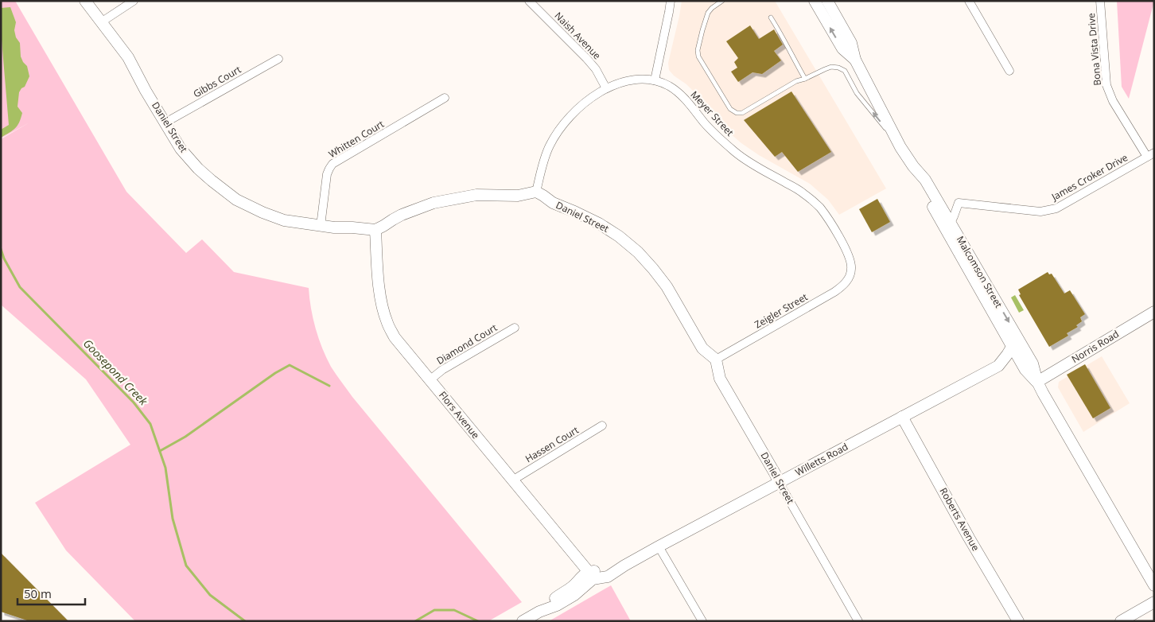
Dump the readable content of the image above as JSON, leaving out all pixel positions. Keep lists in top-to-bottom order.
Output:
{
  "streets": {
    "street": [
      "Naish Avenue",
      "Bona Vista Drive",
      "Gibbs Court",
      "Meyer Street",
      "Daniel Street",
      "Whitten Court",
      "James Croker Drive",
      "Malcomson Street",
      "Zeigler Street",
      "Diamond Court",
      "Norris Road",
      "Flors Avenue",
      "Hassen Court",
      "Willetts Road",
      "Roberts Avenue"
    ]
  },
  "crossings": [
    ["Naish Avenue", "Meyer Street"],
    ["Bona Vista Drive", "James Croker Drive"],
    ["Gibbs Court", "Daniel Street"],
    ["Meyer Street", "Daniel Street"],
    ["Meyer Street", "Zeigler Street"],
    ["Daniel Street", "Whitten Court"],
    ["Daniel Street", "Zeigler Street"],
    ["Daniel Street", "Flors Avenue"],
    ["Daniel Street", "Willetts Road"],
    ["James Croker Drive", "Malcomson Street"],
    ["Malcomson Street", "Norris Road"],
    ["Malcomson Street", "Willetts Road"],
    ["Diamond Court", "Flors Avenue"],
    ["Flors Avenue", "Hassen Court"],
    ["Flors Avenue", "Willetts Road"],
    ["Willetts Road", "Roberts Avenue"]
  ],
  "water": ["Goosepond Creek"],
  "scale_bar": "50 m"
}
